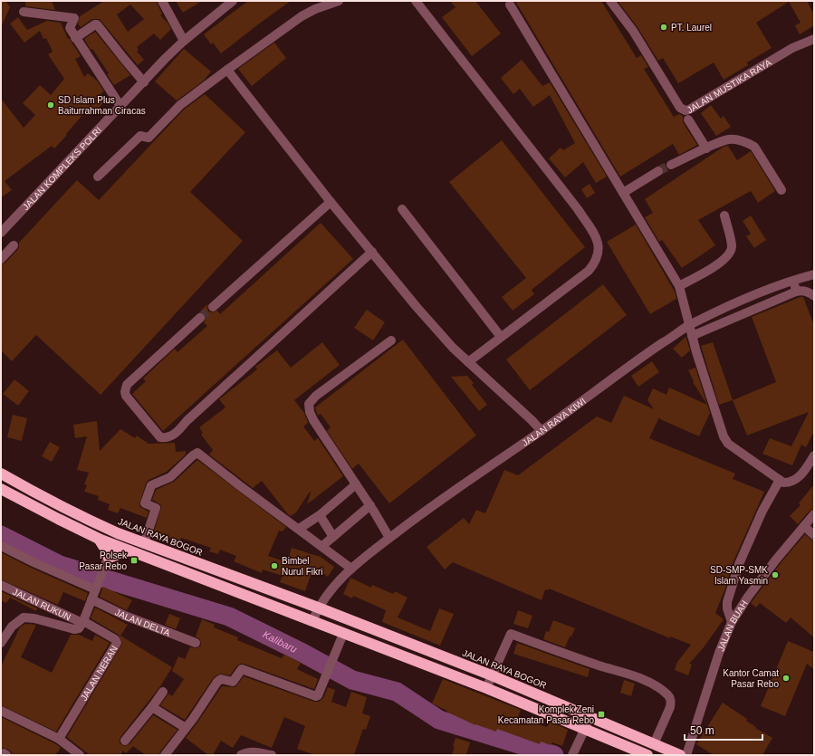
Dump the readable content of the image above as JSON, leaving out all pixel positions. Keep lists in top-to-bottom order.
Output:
{
  "streets": {
    "highway": ["JALAN RAYA BOGOR"],
    "street": [
      "JALAN MUSTIKA RAYA",
      "JALAN KOMPLEKS POLRI",
      "JALAN RAYA KIWI",
      "JALAN RUKUN",
      "JALAN DELTA",
      "JALAN BUAH",
      "JALAN NERAN"
    ]
  },
  "crossings": [
    ["JALAN RAYA KIWI", "JALAN RAYA BOGOR"],
    ["JALAN RUKUN", "JALAN NERAN"]
  ],
  "water": ["Kalibaru"],
  "places": {
    "other": [
      "PT. Laurel",
      "SD Islam Plus Baiturrahman Ciracas",
      "Bimbel Nurul Fikri",
      "SD-SMP-SMK Islam Yasmin",
      "Kantor Camat Pasar Rebo"
    ],
    "transit": ["Polsek Pasar Rebo", "Komplek Zeni Kecamatan Pasar Rebo"]
  },
  "scale_bar": "50 m"
}
